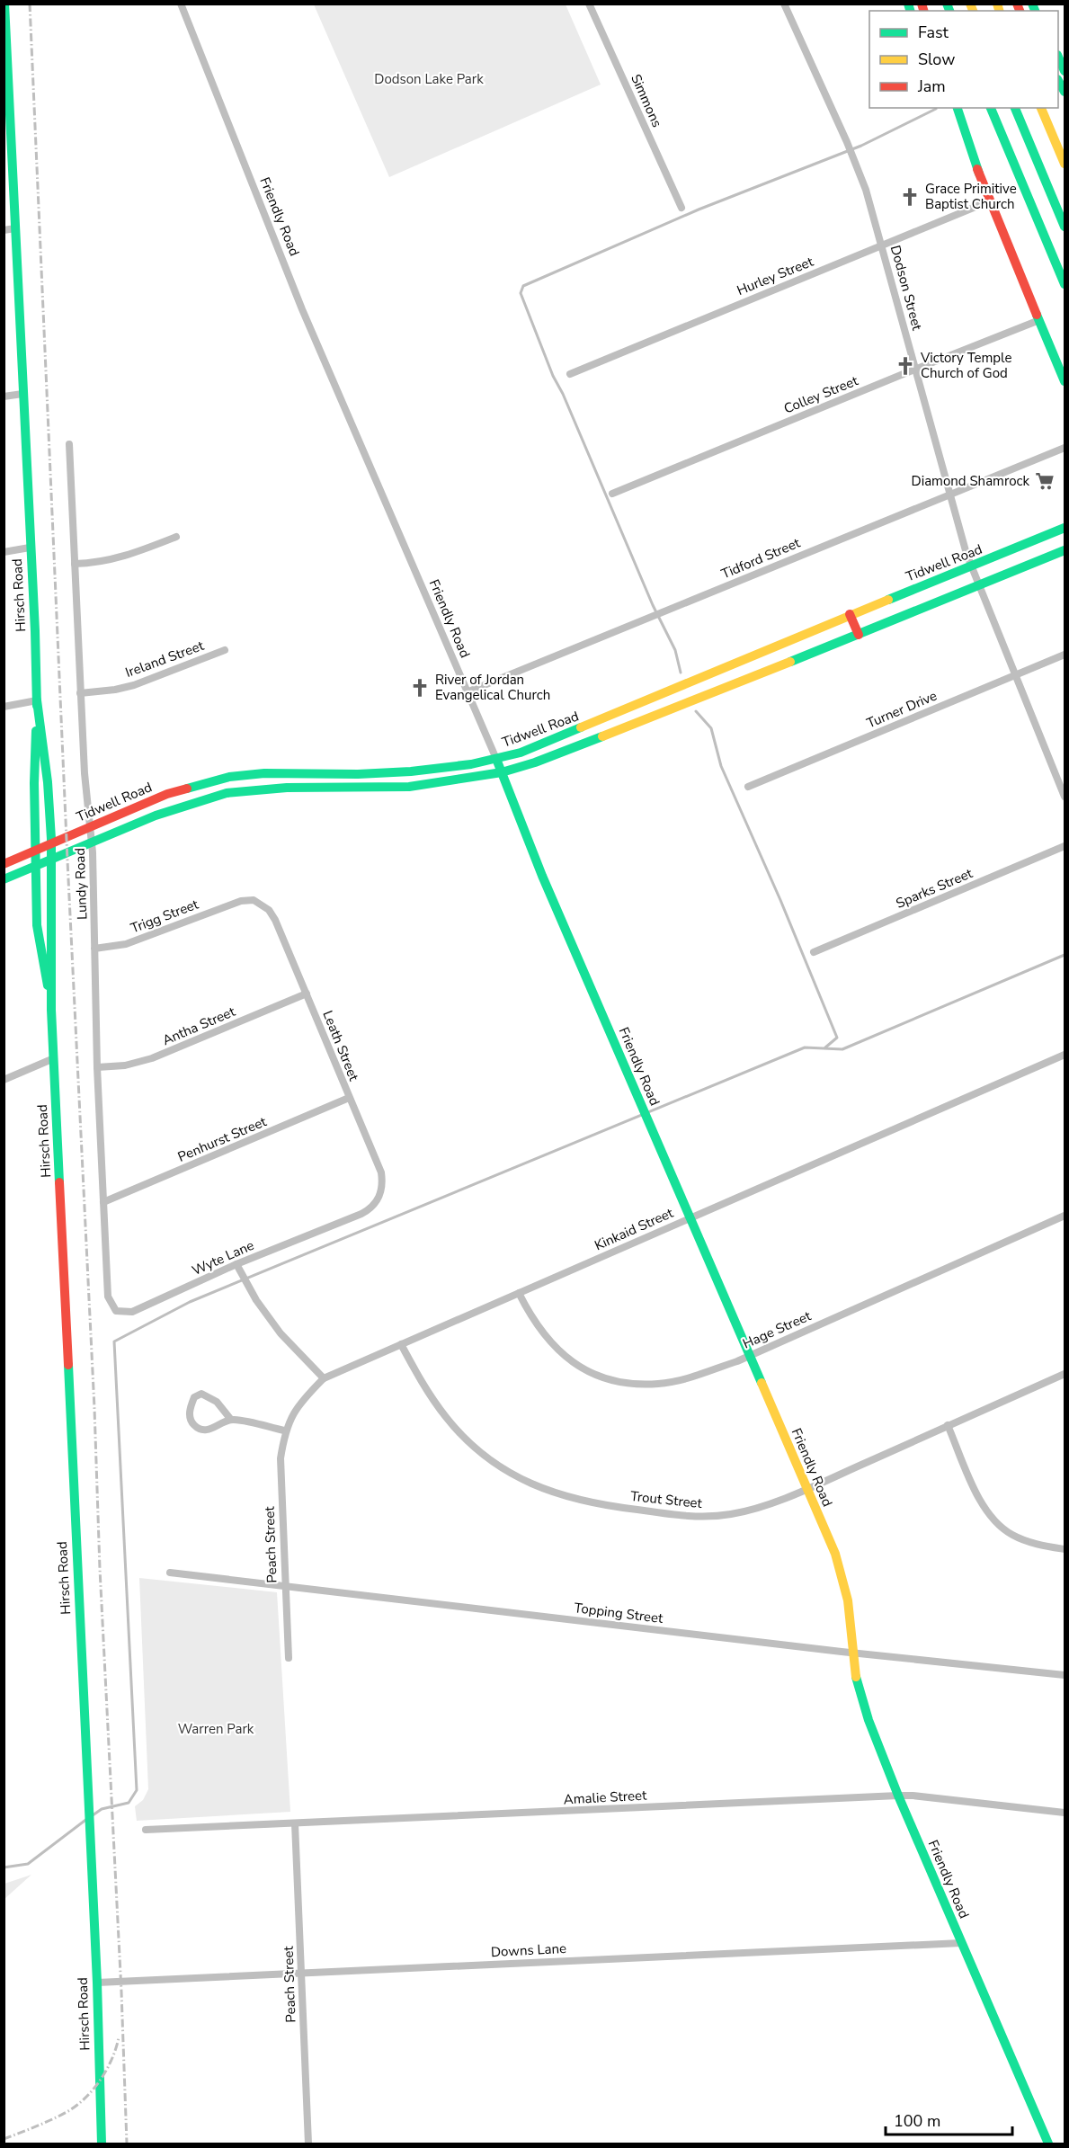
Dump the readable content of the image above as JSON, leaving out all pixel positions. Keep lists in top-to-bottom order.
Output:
{
  "streets": {
    "main road": ["Friendly Road", "Tidwell Road", "Hirsch Road"],
    "street": [
      "Simmons",
      "Hurley Street",
      "Dodson Street",
      "Colley Street",
      "Tidford Street",
      "Ireland Street",
      "Turner Drive",
      "Lundy Road",
      "Sparks Street",
      "Trigg Street",
      "Antha Street",
      "Leath Street",
      "Penhurst Street",
      "Kinkaid Street",
      "Wyte Lane",
      "Hage Street",
      "Trout Street",
      "Peach Street",
      "Topping Street",
      "Amalie Street",
      "Downs Lane"
    ]
  },
  "crossings": [
    ["Friendly Road", "Tidford Street"],
    ["Friendly Road", "Tidwell Road"],
    ["Friendly Road", "Kinkaid Street"],
    ["Friendly Road", "Hage Street"],
    ["Friendly Road", "Trout Street"],
    ["Friendly Road", "Topping Street"],
    ["Friendly Road", "Amalie Street"],
    ["Friendly Road", "Downs Lane"],
    ["Hurley Street", "Dodson Street"],
    ["Dodson Street", "Colley Street"],
    ["Dodson Street", "Tidford Street"],
    ["Dodson Street", "Tidwell Road"],
    ["Dodson Street", "Turner Drive"],
    ["Tidwell Road", "Hirsch Road"],
    ["Tidwell Road", "Lundy Road"],
    ["Hirsch Road", "Downs Lane"],
    ["Ireland Street", "Lundy Road"],
    ["Lundy Road", "Trigg Street"],
    ["Lundy Road", "Antha Street"],
    ["Lundy Road", "Penhurst Street"],
    ["Lundy Road", "Wyte Lane"],
    ["Trigg Street", "Leath Street"],
    ["Antha Street", "Leath Street"],
    ["Leath Street", "Penhurst Street"],
    ["Leath Street", "Wyte Lane"],
    ["Kinkaid Street", "Hage Street"],
    ["Kinkaid Street", "Trout Street"],
    ["Kinkaid Street", "Peach Street"],
    ["Peach Street", "Topping Street"],
    ["Peach Street", "Amalie Street"],
    ["Peach Street", "Downs Lane"]
  ],
  "parks": ["Dodson Lake Park", "Warren Park"],
  "places": {
    "church": ["Grace Primitive Baptist Church", "Victory Temple Church of God", "River of Jordan Evangelical Church"],
    "supermarket": ["Diamond Shamrock"]
  },
  "legend": ["Fast", "Slow", "Jam"],
  "scale_bar": "100 m"
}
